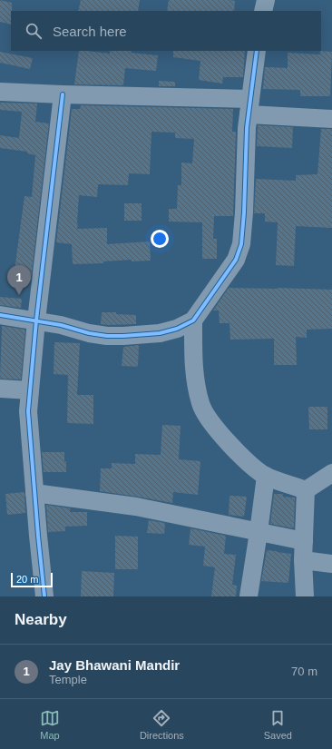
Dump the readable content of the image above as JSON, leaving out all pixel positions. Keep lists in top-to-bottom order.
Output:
{
  "scale_bar": "20 m",
  "page": {
    "search": "Search here",
    "pins": "1",
    "scale": "20 m",
    "heading": "Nearby",
    "list": [
      {
        "mark": "1",
        "name": "Jay Bhawani Mandir",
        "note": "Temple",
        "value": "70 m"
      }
    ],
    "nav": ["Map", "Directions", "Saved"]
  }
}
